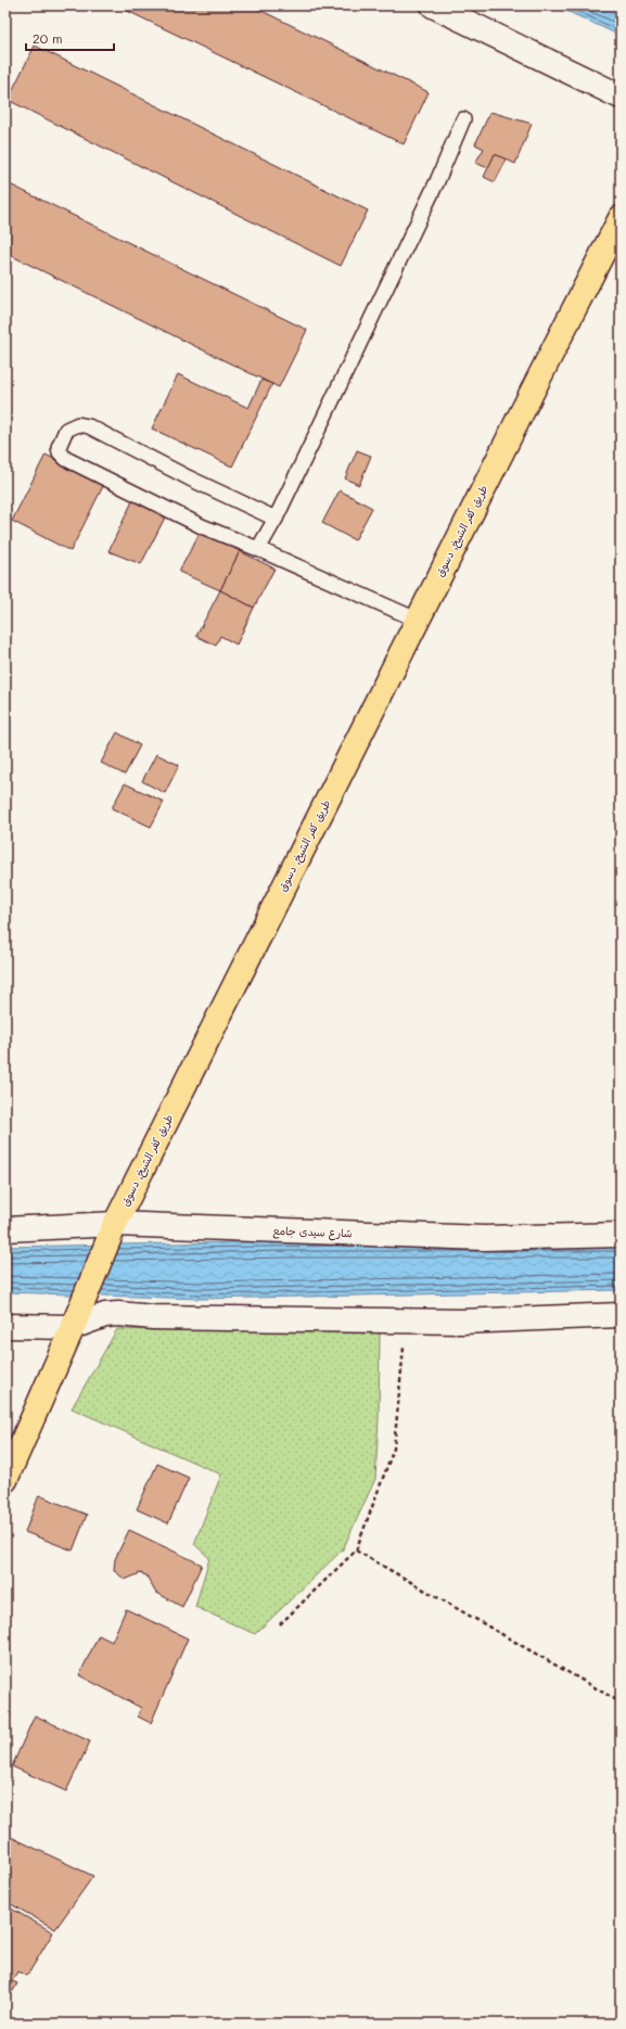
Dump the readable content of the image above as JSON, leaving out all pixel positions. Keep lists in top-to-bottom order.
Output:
{
  "streets": {
    "main road": ["طريق كفر الشيخ, دسوق"],
    "street": ["شارع سيدى جامع"]
  },
  "crossings": [
    ["طريق كفر الشيخ, دسوق", "شارع سيدى جامع"]
  ],
  "scale_bar": "20 m"
}
